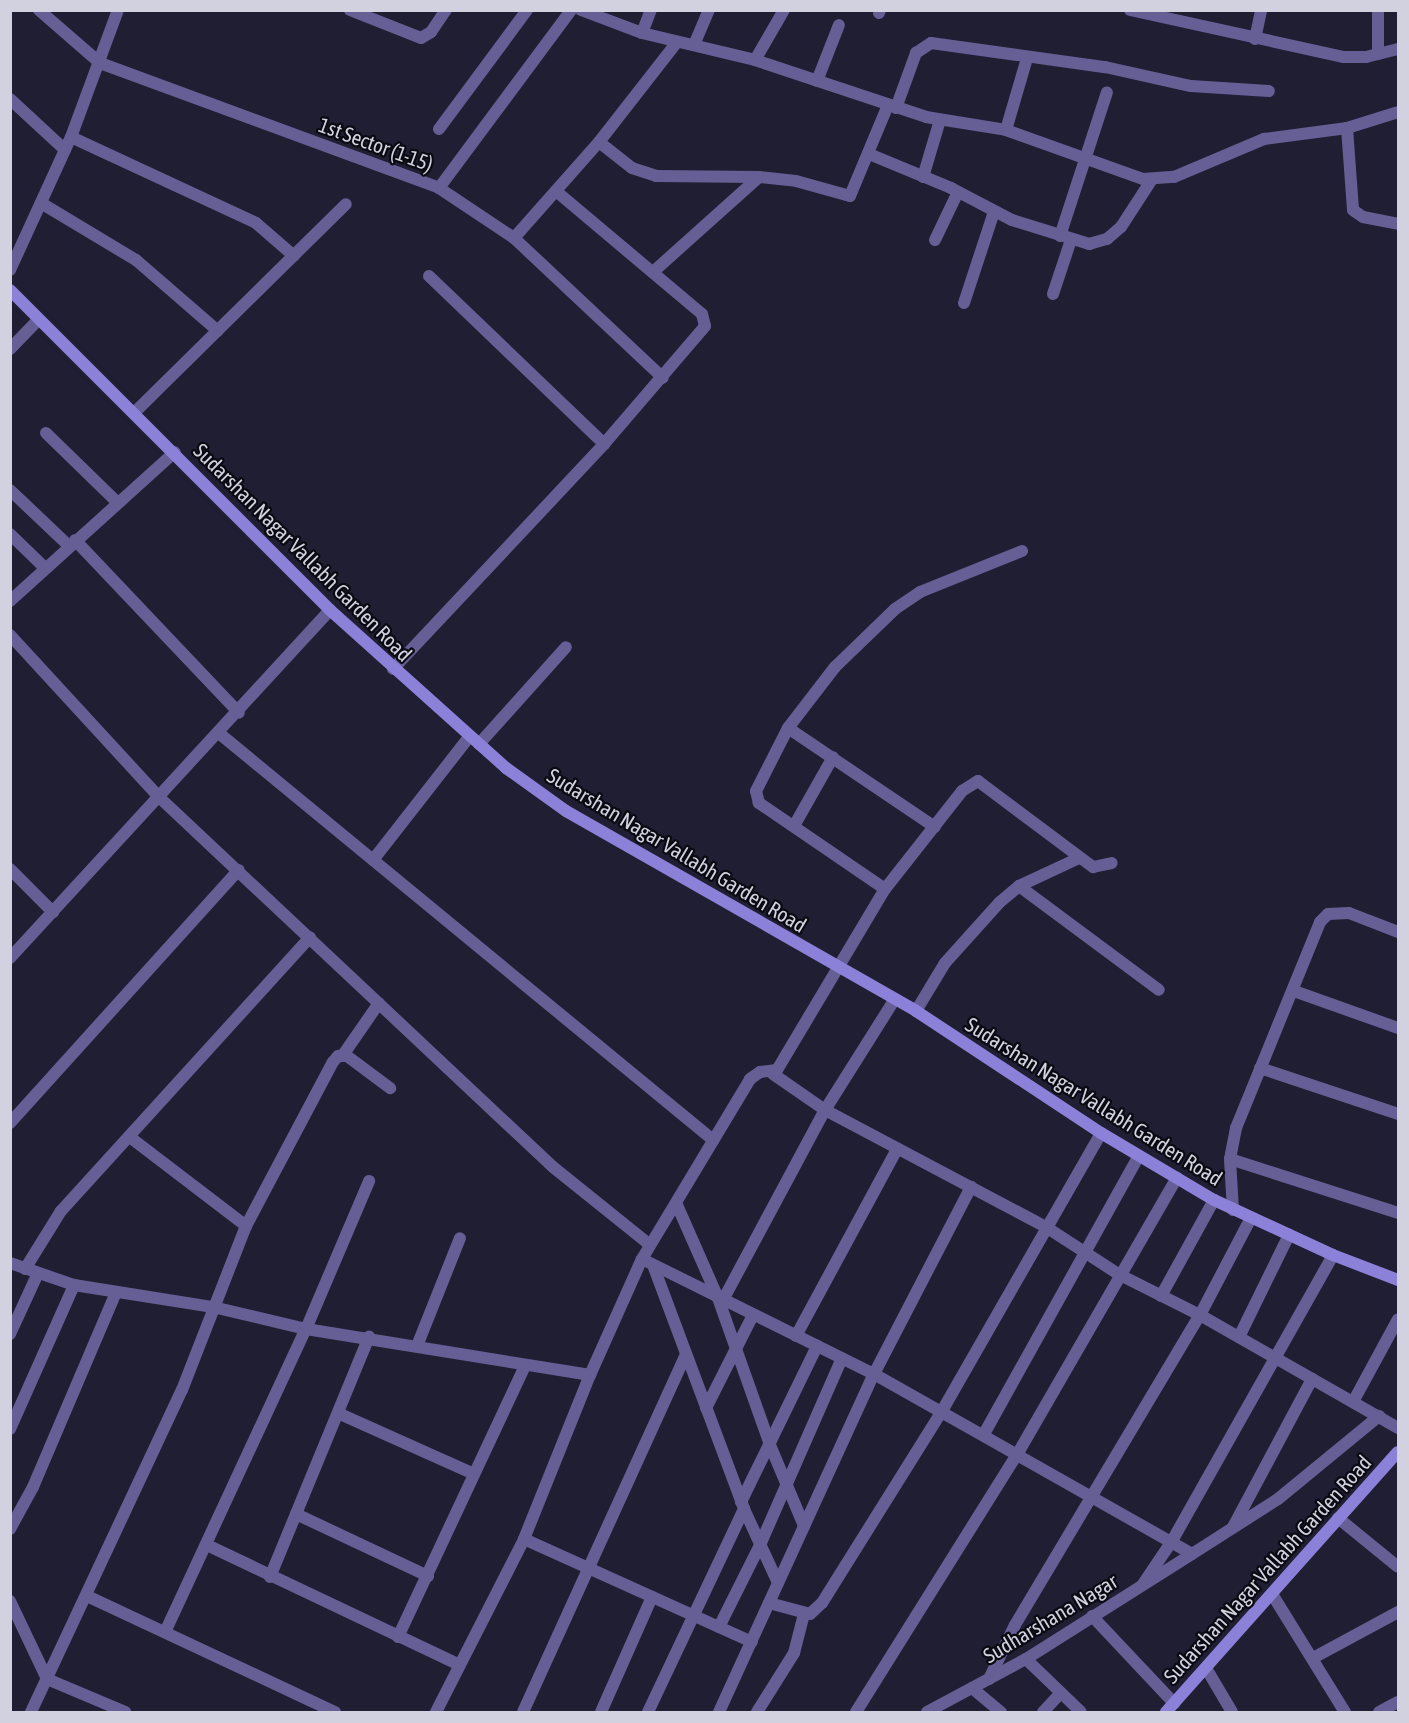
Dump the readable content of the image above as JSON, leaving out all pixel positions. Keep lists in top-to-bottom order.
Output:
{
  "streets": {
    "street": ["1st Sector (1-15)", "Sudarshan Nagar Vallabh Garden Road", "Sudharshana Nagar"]
  }
}
